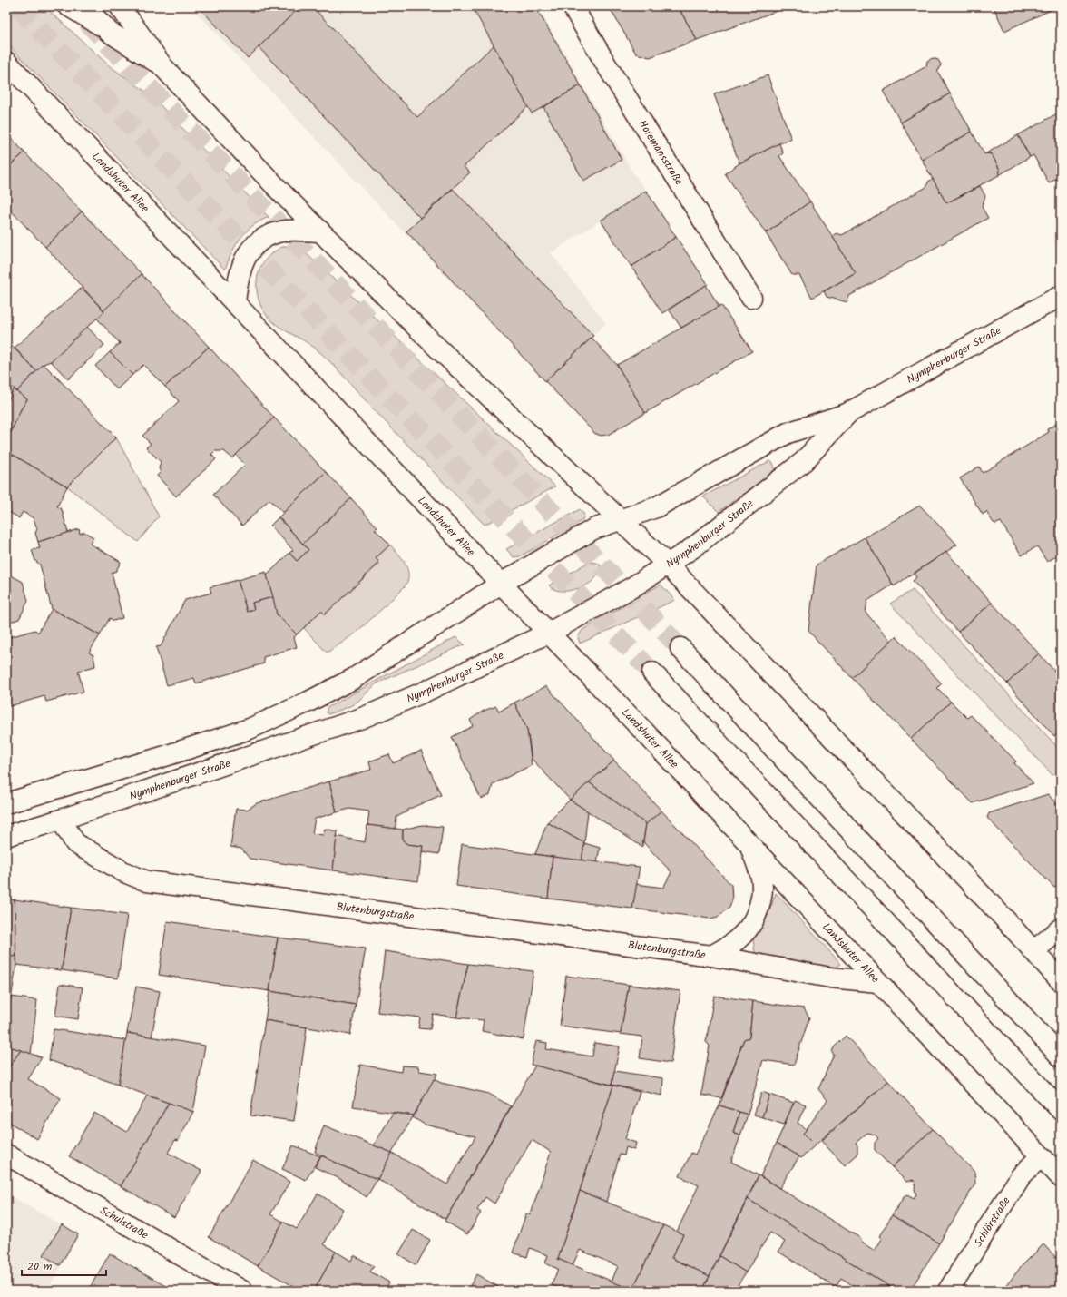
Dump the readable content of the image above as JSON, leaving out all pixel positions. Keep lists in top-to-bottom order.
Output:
{
  "streets": {
    "main road": [
      "Horemansstraße",
      "Landshuter Allee",
      "Nymphenburger Straße",
      "Blutenburgstraße",
      "Schlörstraße",
      "Schulstraße"
    ]
  },
  "crossings": [
    ["Landshuter Allee", "Nymphenburger Straße"],
    ["Landshuter Allee", "Blutenburgstraße"],
    ["Landshuter Allee", "Schlörstraße"],
    ["Nymphenburger Straße", "Blutenburgstraße"]
  ],
  "scale_bar": "20 m"
}
